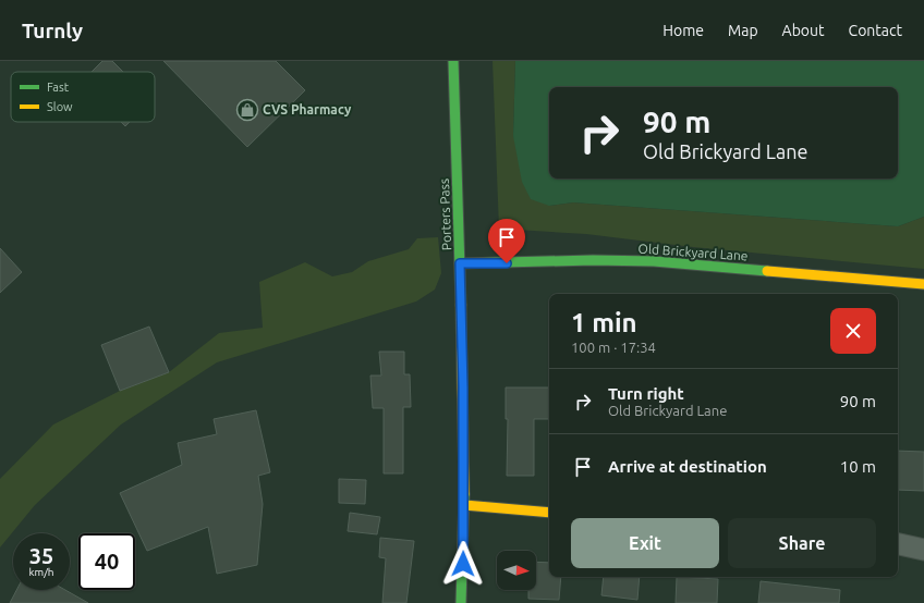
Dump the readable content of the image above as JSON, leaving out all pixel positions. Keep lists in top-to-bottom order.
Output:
{
  "streets": {
    "street": ["Porters Pass", "Old Brickyard Lane"]
  },
  "crossings": [
    ["Porters Pass", "Old Brickyard Lane"]
  ],
  "places": {
    "shop": ["CVS Pharmacy"]
  },
  "legend": ["Fast", "Slow"],
  "north": "right",
  "page": {
    "header": "Turnly",
    "nav": [
      "Home",
      "Map",
      "About",
      "Contact"
    ],
    "turn": ["90 m", "Old Brickyard Lane"],
    "heading": ["1 min", "100 m · 17:34"],
    "list": [
      {
        "name": "Turn right",
        "note": "Old Brickyard Lane",
        "value": "90 m"
      },
      {
        "name": "Arrive at destination",
        "value": "10 m"
      }
    ],
    "buttons": ["Exit", "Share"],
    "speed": "35 km/h",
    "limit": "40"
  }
}
